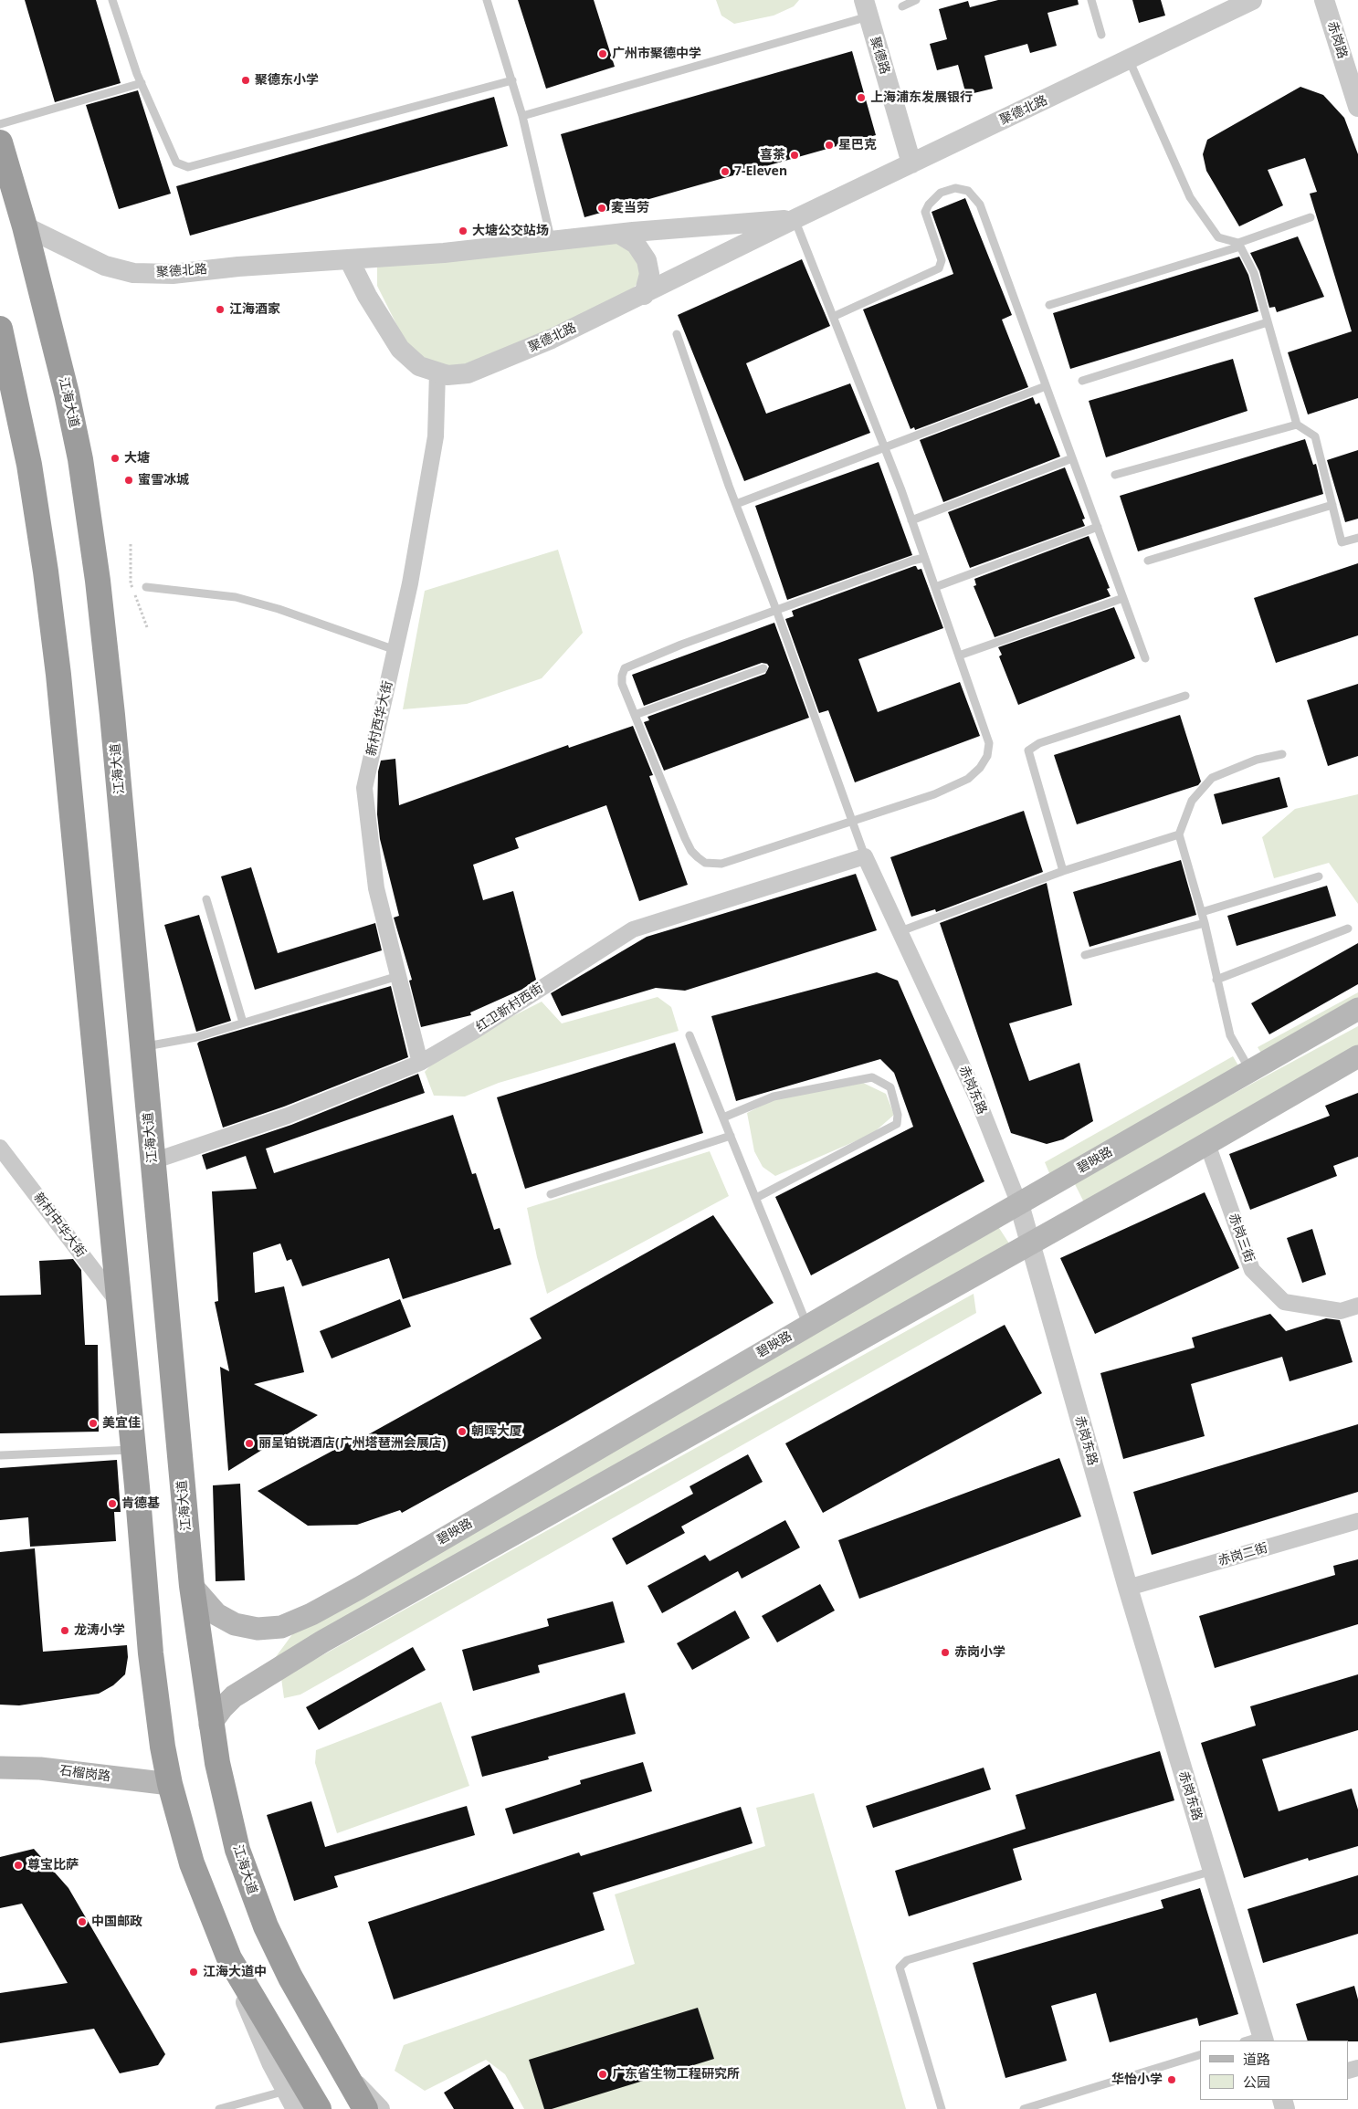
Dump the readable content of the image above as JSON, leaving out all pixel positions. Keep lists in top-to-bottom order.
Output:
{
  "streets": {
    "highway": ["江海大道"],
    "main road": ["碧映路", "石榴岗路"],
    "street": [
      "赤岗路",
      "聚德路",
      "聚德北路",
      "新村西华大街",
      "红卫新村西街",
      "赤岗东路",
      "新村中华大街",
      "赤岗三街",
      "赤岗二街"
    ]
  },
  "crossings": [
    ["聚德路", "聚德北路"],
    ["聚德北路", "江海大道"],
    ["聚德北路", "新村西华大街"],
    ["江海大道", "红卫新村西街"],
    ["江海大道", "碧映路"],
    ["新村西华大街", "红卫新村西街"],
    ["红卫新村西街", "赤岗东路"],
    ["赤岗东路", "碧映路"],
    ["赤岗东路", "赤岗二街"]
  ],
  "places": [
    "广州市聚德中学",
    "聚德东小学",
    "上海浦东发展银行",
    "星巴克",
    "喜茶",
    "7-Eleven",
    "麦当劳",
    "大塘公交站场",
    "江海酒家",
    "大塘",
    "蜜雪冰城",
    "美宜佳",
    "朝晖大厦",
    "丽呈铂锐酒店(广州塔琶洲会展店)",
    "肯德基",
    "龙涛小学",
    "赤岗小学",
    "尊宝比萨",
    "中国邮政",
    "江海大道中",
    "广东省生物工程研究所",
    "华怡小学"
  ],
  "legend": ["道路", "公园"]
}
